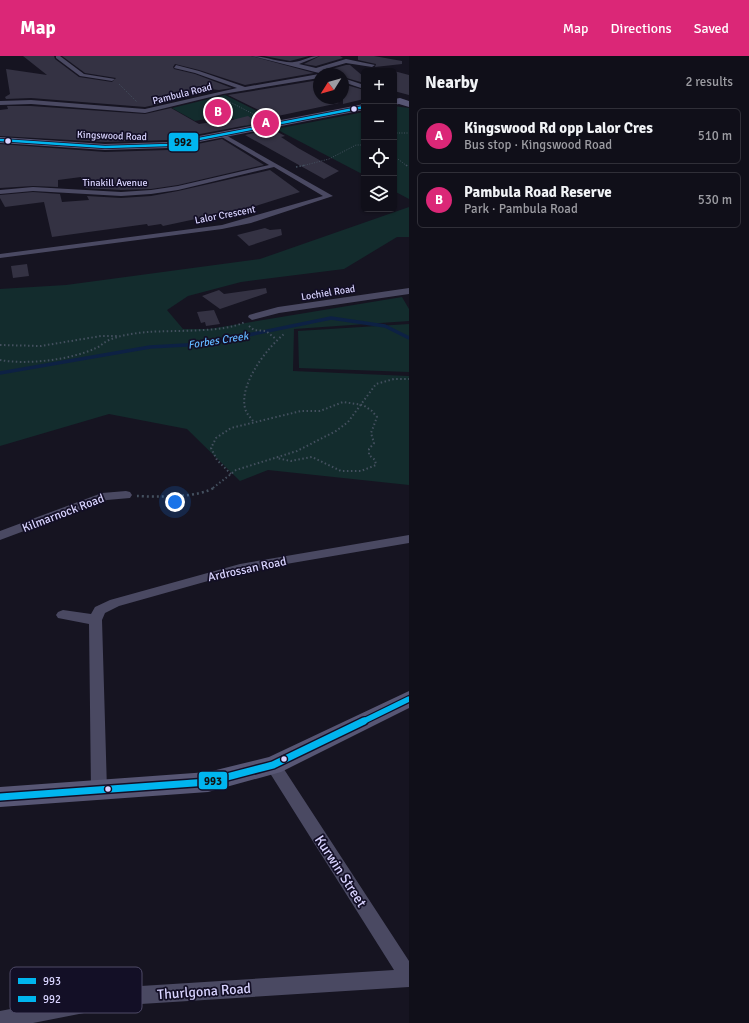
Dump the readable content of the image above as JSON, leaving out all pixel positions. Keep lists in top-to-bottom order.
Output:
{
  "streets": {
    "street": [
      "Pambula Road",
      "Kingswood Road",
      "Tinakill Avenue",
      "Lalor Crescent",
      "Lochiel Road",
      "Kilmarnock Road",
      "Ardrossan Road",
      "Kurwin Street",
      "Thurlgona Road"
    ]
  },
  "crossings": [
    ["Kingswood Road", "Lalor Crescent"],
    ["Tinakill Avenue", "Lalor Crescent"],
    ["Kurwin Street", "Thurlgona Road"]
  ],
  "water": ["Forbes Creek"],
  "lines": ["transit line 992", "transit line 993"],
  "legend": ["993", "992"],
  "north": "bottom left",
  "page": {
    "header": "Map",
    "nav": ["Map", "Directions", "Saved"],
    "heading": ["Nearby", "2 results"],
    "map_buttons": ["+", "−"],
    "pins": ["B", "A"],
    "list": [
      {
        "mark": "A",
        "name": "Kingswood Rd opp Lalor Cres",
        "note": "Bus stop · Kingswood Road",
        "value": "510 m"
      },
      {
        "mark": "B",
        "name": "Pambula Road Reserve",
        "note": "Park · Pambula Road",
        "value": "530 m"
      }
    ]
  }
}
